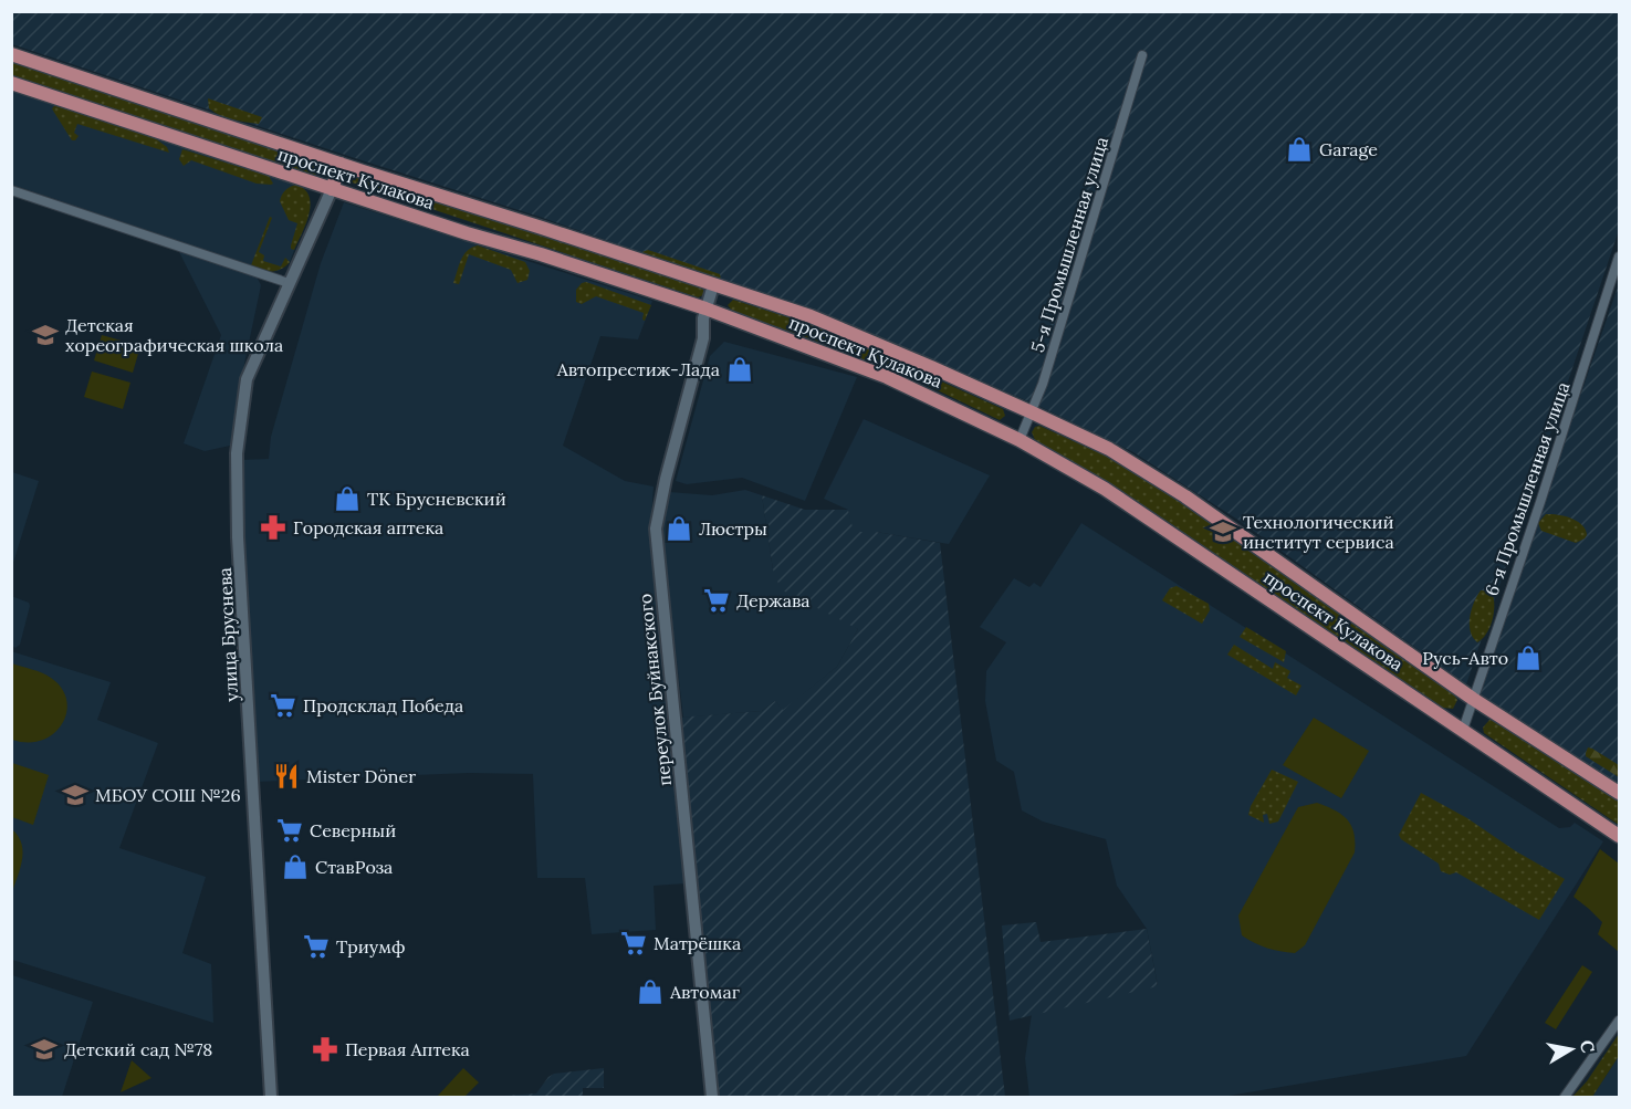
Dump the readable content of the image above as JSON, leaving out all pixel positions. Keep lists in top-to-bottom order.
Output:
{
  "streets": {
    "main road": ["проспект Кулакова"],
    "street": [
      "5-я Промышленная улица",
      "6-я Промышленная улица",
      "улица Бруснева",
      "переулок Буйнакского"
    ]
  },
  "crossings": [
    ["проспект Кулакова", "5-я Промышленная улица"],
    ["проспект Кулакова", "6-я Промышленная улица"],
    ["проспект Кулакова", "улица Бруснева"],
    ["проспект Кулакова", "переулок Буйнакского"]
  ],
  "places": {
    "shop": [
      "Garage",
      "Автопрестиж-Лада",
      "ТК Брусневский",
      "Люстры",
      "Русь-Авто",
      "СтавРоза",
      "Автомаг"
    ],
    "school or university": [
      "Детская хореографическая школа",
      "Технологический институт сервиса",
      "МБОУ СОШ №26",
      "Детский сад №78"
    ],
    "pharmacy": ["Городская аптека", "Первая Аптека"],
    "supermarket": [
      "Держава",
      "Продсклад Победа",
      "Северный",
      "Матрёшка",
      "Триумф"
    ],
    "restaurant": ["Mister Döner"]
  },
  "north": "right"
}
